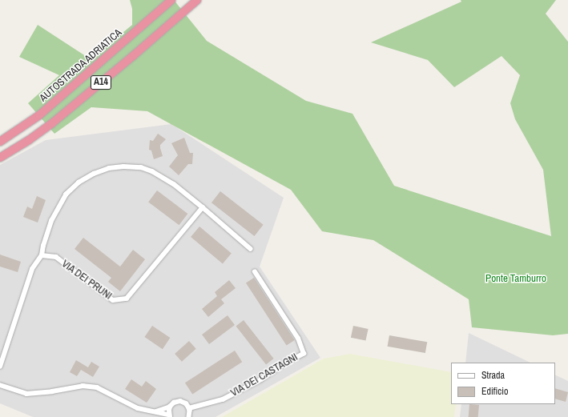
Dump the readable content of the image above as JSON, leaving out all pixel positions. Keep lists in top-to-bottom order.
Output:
{
  "streets": {
    "highway": ["AUTOSTRADA ADRIATICA", "A14"],
    "street": ["VIA DEI PRUNI", "VIA DEI CASTAGNI"]
  },
  "parks": ["Ponte Tamburro"],
  "legend": ["Strada", "Edificio"]
}
